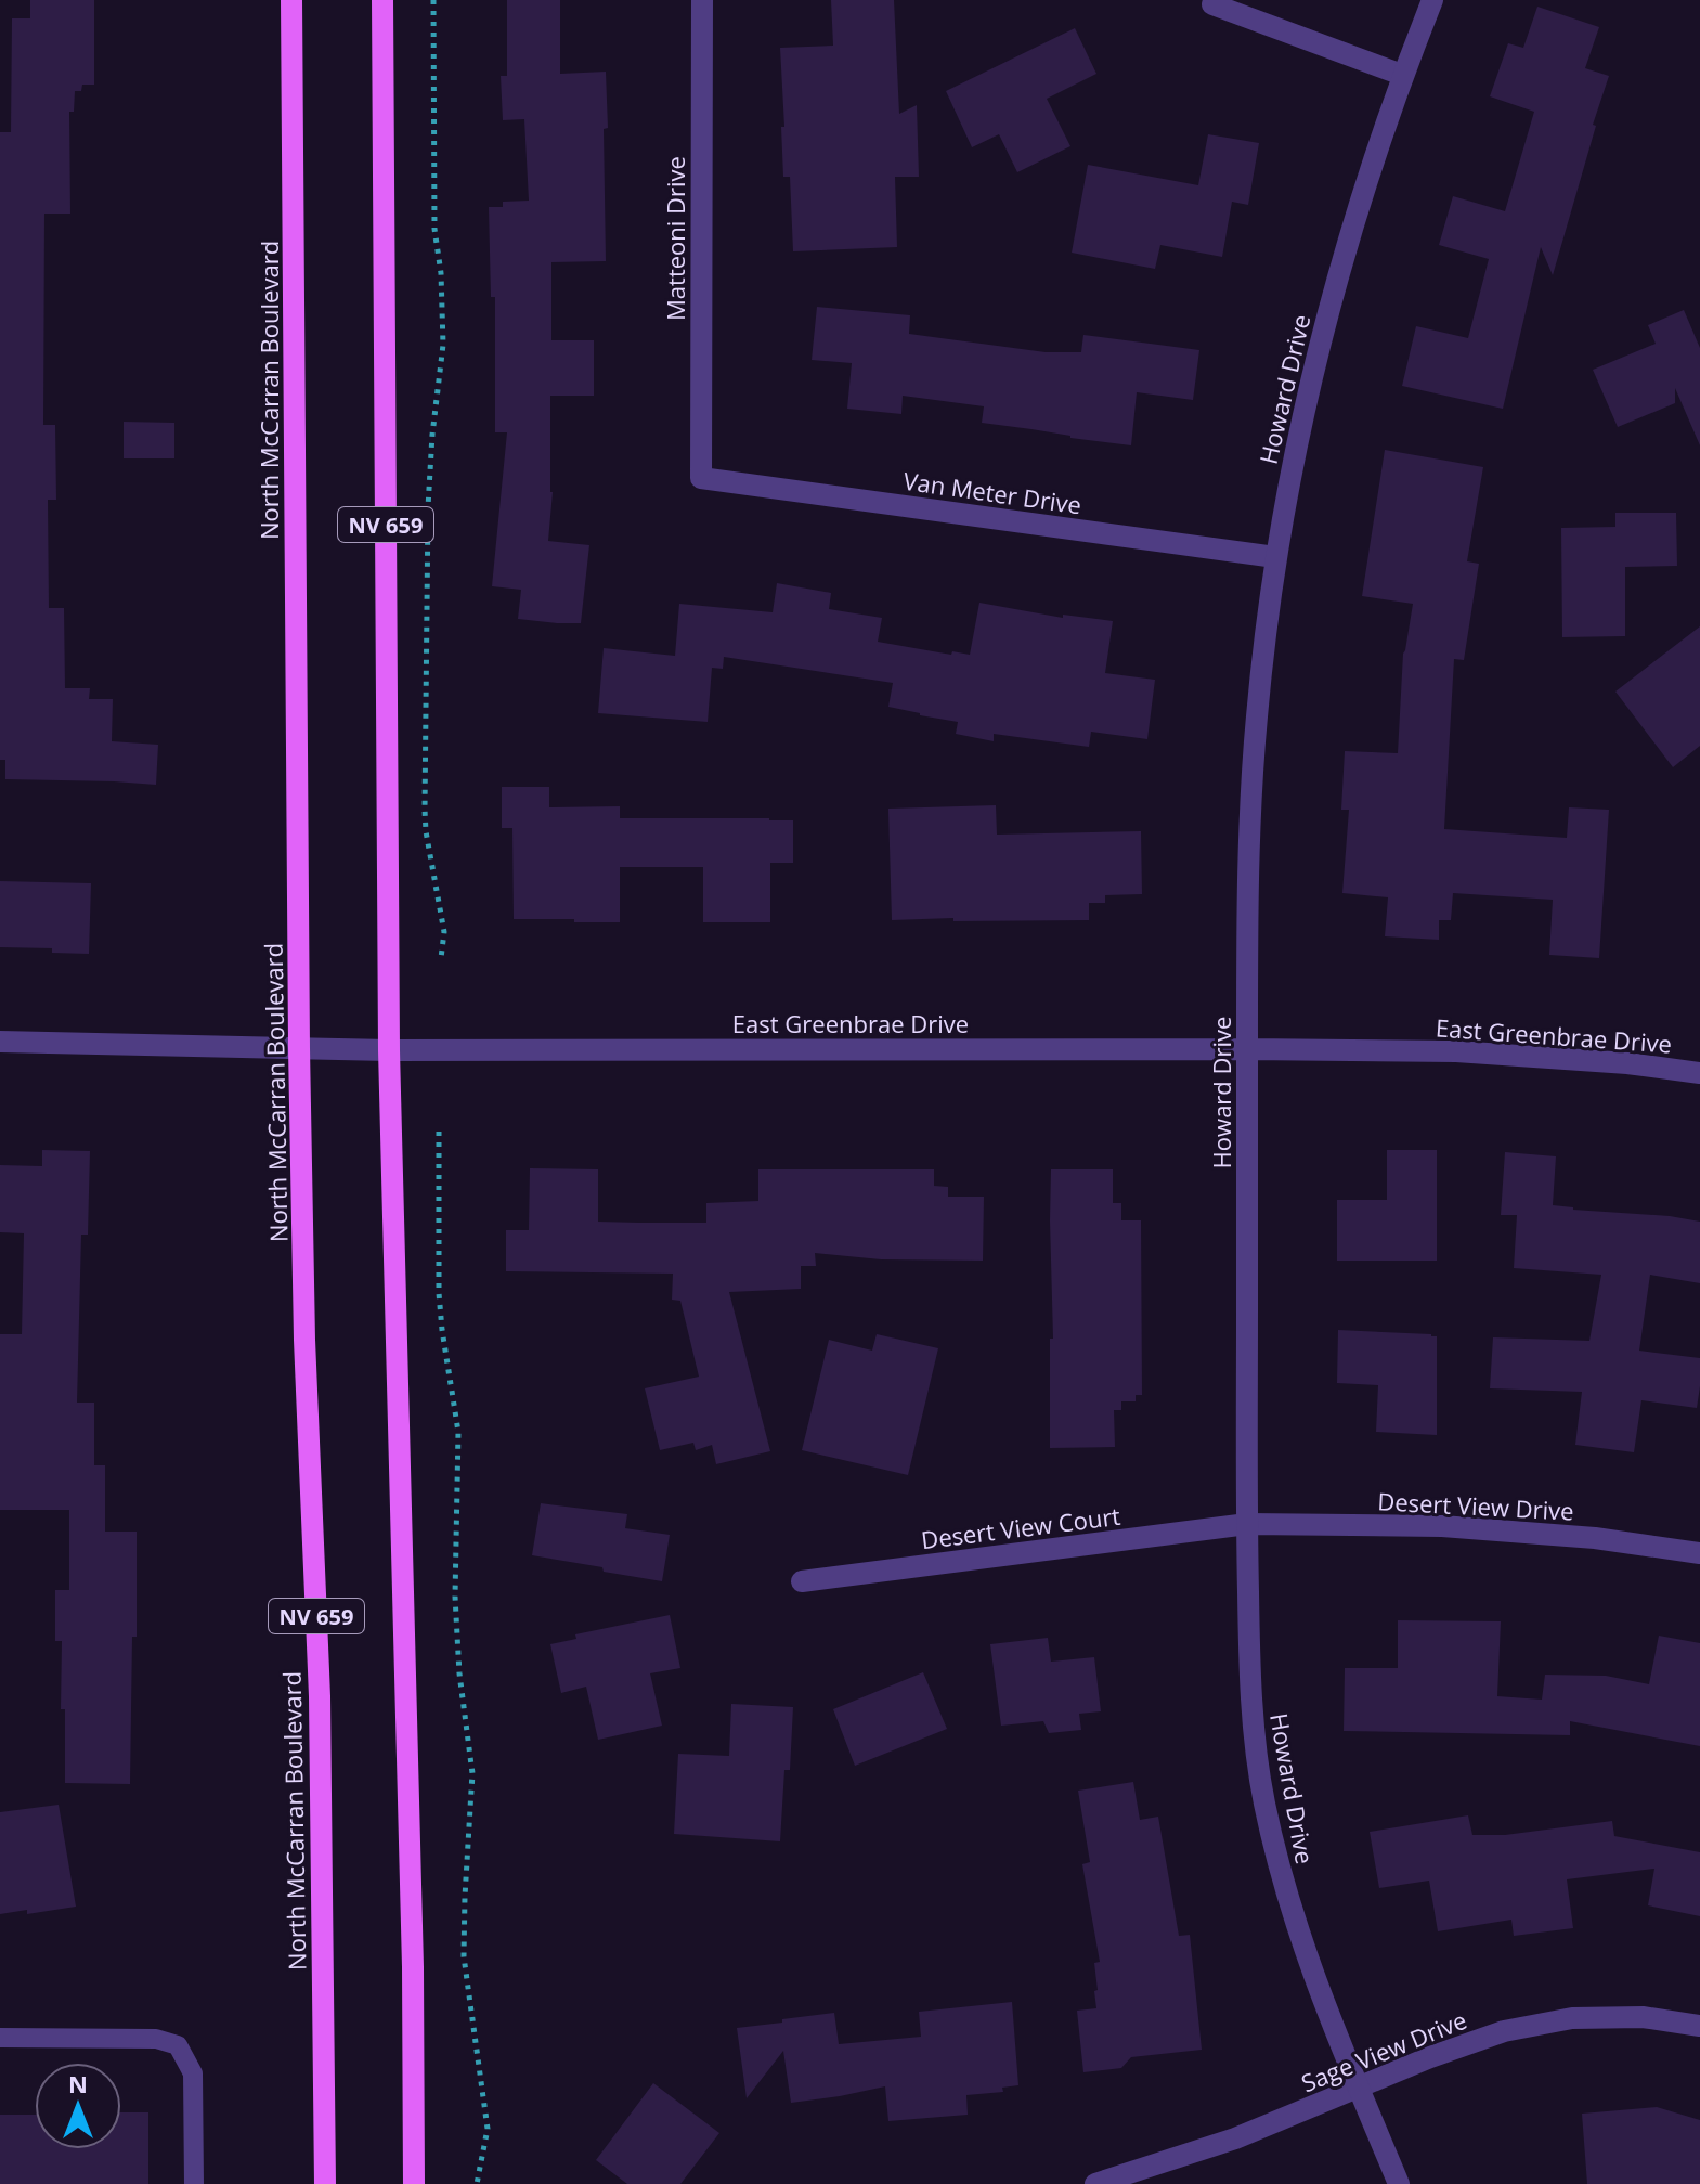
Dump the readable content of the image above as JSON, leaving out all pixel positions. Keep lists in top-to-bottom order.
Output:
{
  "streets": {
    "main road": ["North McCarran Boulevard", "NV 659"],
    "street": [
      "Matteoni Drive",
      "Howard Drive",
      "Van Meter Drive",
      "East Greenbrae Drive",
      "Desert View Drive",
      "Desert View Court",
      "Sage View Drive"
    ]
  },
  "crossings": [
    ["Matteoni Drive", "Van Meter Drive"],
    ["Howard Drive", "Van Meter Drive"],
    ["Howard Drive", "East Greenbrae Drive"],
    ["Howard Drive", "Desert View Drive"],
    ["Howard Drive", "Desert View Court"],
    ["Howard Drive", "Sage View Drive"],
    ["North McCarran Boulevard", "East Greenbrae Drive"],
    ["NV 659", "East Greenbrae Drive"],
    ["Desert View Drive", "Desert View Court"]
  ],
  "north": "top"
}
